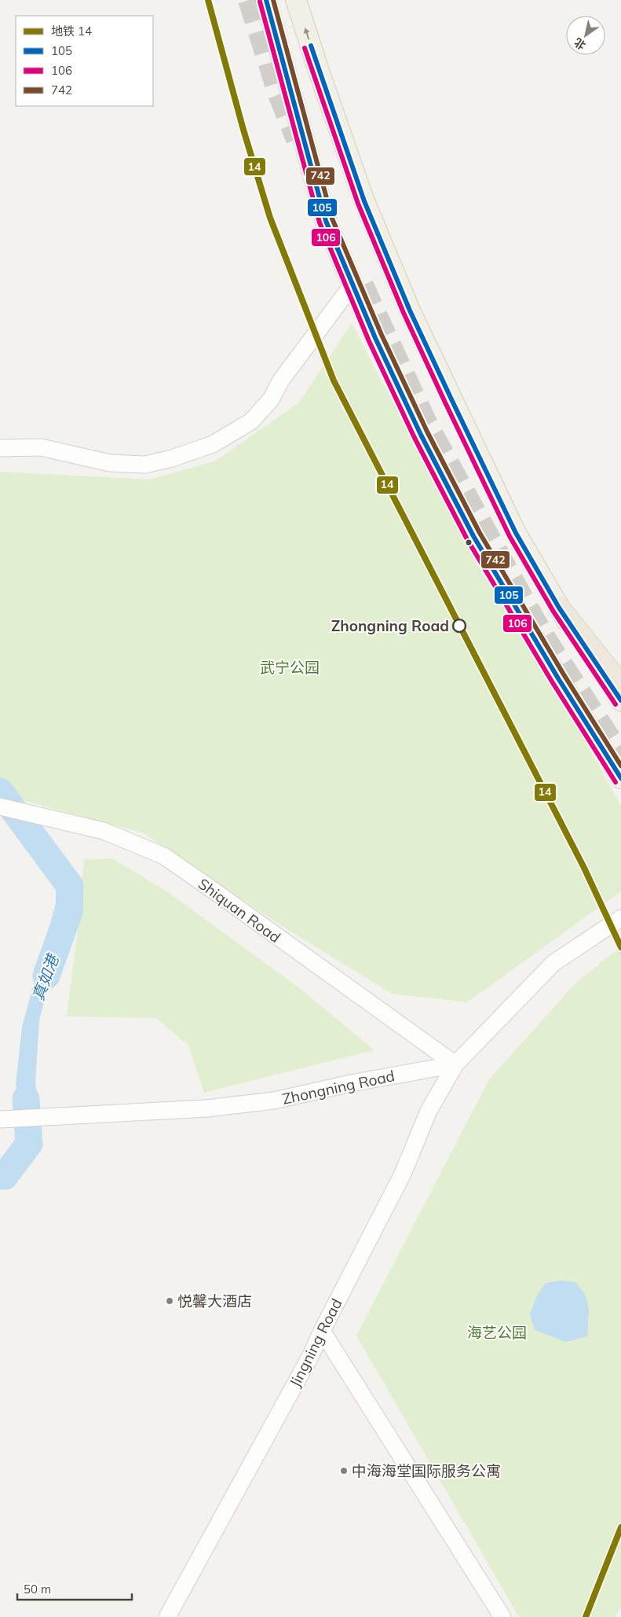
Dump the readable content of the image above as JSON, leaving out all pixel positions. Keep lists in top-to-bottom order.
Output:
{
  "streets": {
    "street": ["Shiquan Road", "Zhongning Road", "Jingning Road"]
  },
  "crossings": [
    ["Shiquan Road", "Zhongning Road"],
    ["Shiquan Road", "Jingning Road"],
    ["Zhongning Road", "Jingning Road"]
  ],
  "water": ["真如港"],
  "parks": ["武宁公园", "海艺公园"],
  "places": ["Zhongning Road", "悦馨大酒店", "中海海堂国际服务公寓"],
  "lines": [
    "metro line 14",
    "transit line 105",
    "transit line 742",
    "transit line 106"
  ],
  "legend": [
    "地铁 14",
    "105",
    "106",
    "742"
  ],
  "scale_bar": "50 m",
  "north": "bottom left"
}
